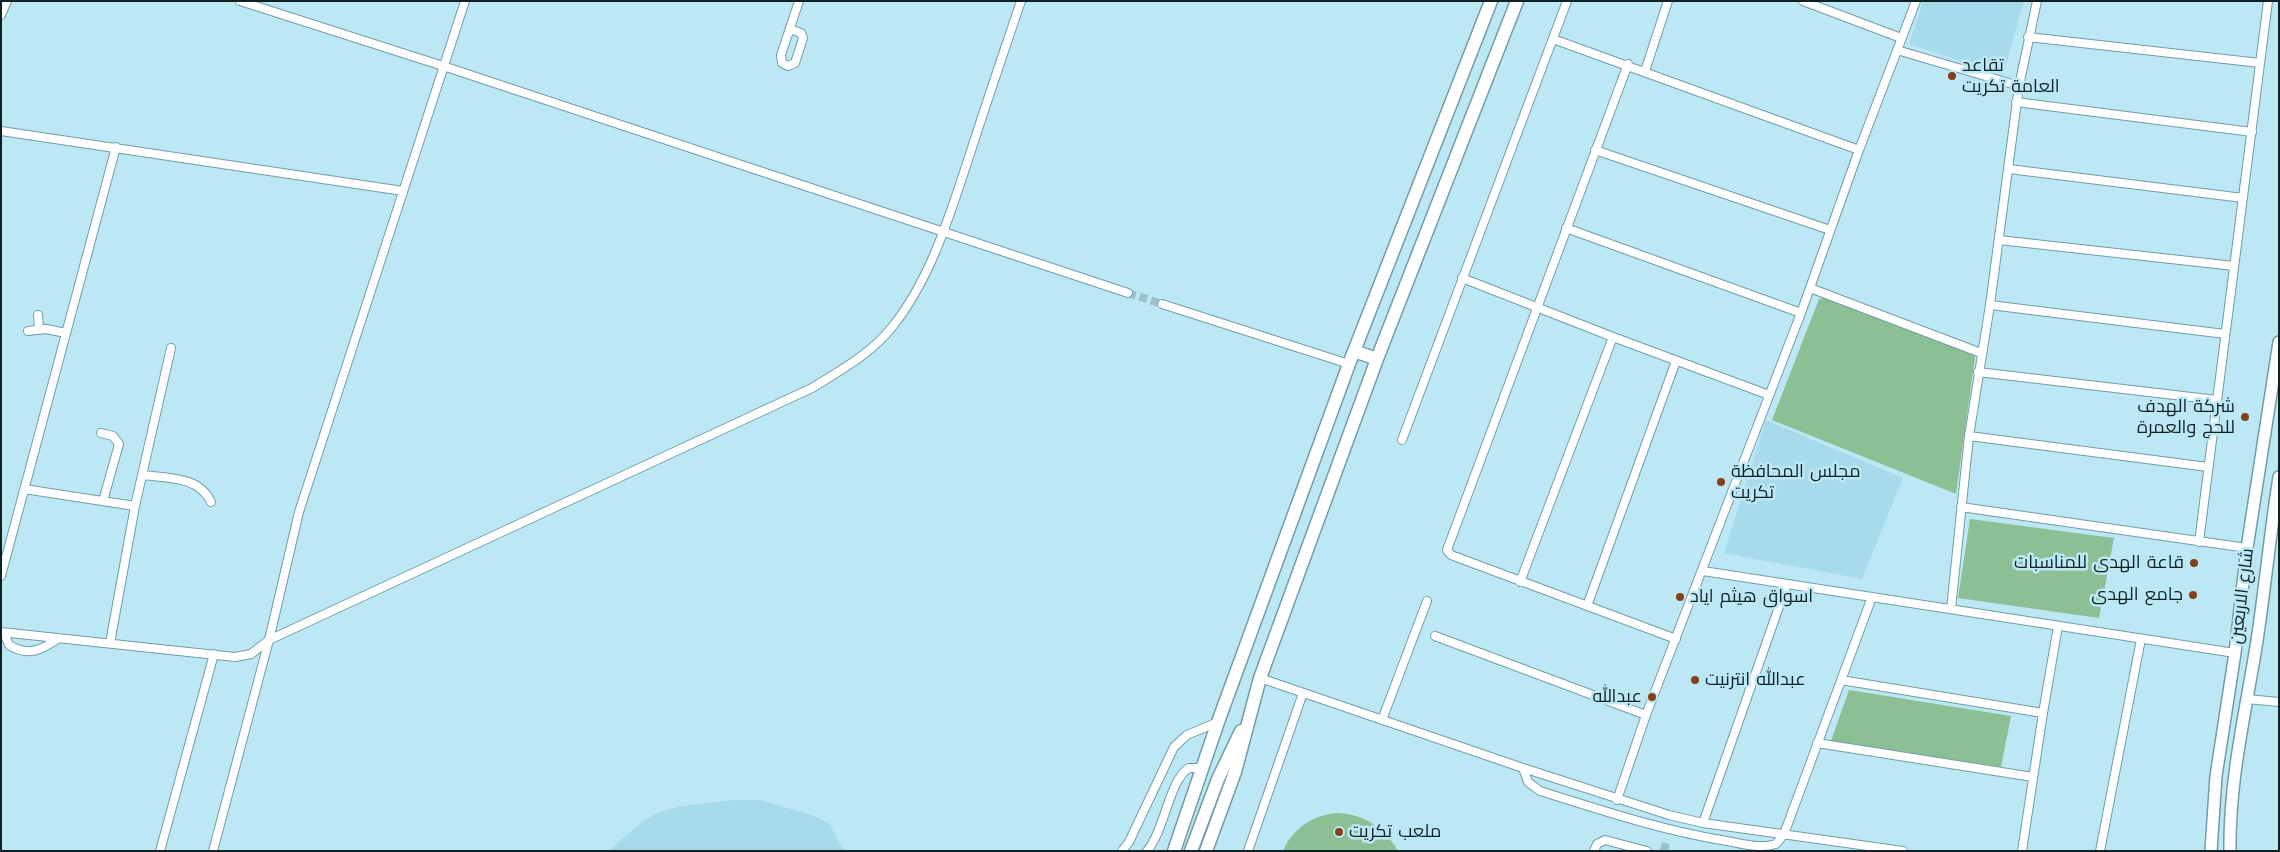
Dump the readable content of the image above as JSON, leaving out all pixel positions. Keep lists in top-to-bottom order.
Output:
{
  "streets": {
    "main road": ["شارع الاربعين"]
  },
  "places": [
    "تقاعد العامة تكريت",
    "شركة الهدف للحج والعمرة",
    "مجلس المحافظة تكريت",
    "قاعة الهدى للمناسبات",
    "جامع الهدى",
    "اسواق هيثم اياد",
    "عبدالله انترنيت",
    "عبدالله",
    "ملعب تكريت"
  ]
}
